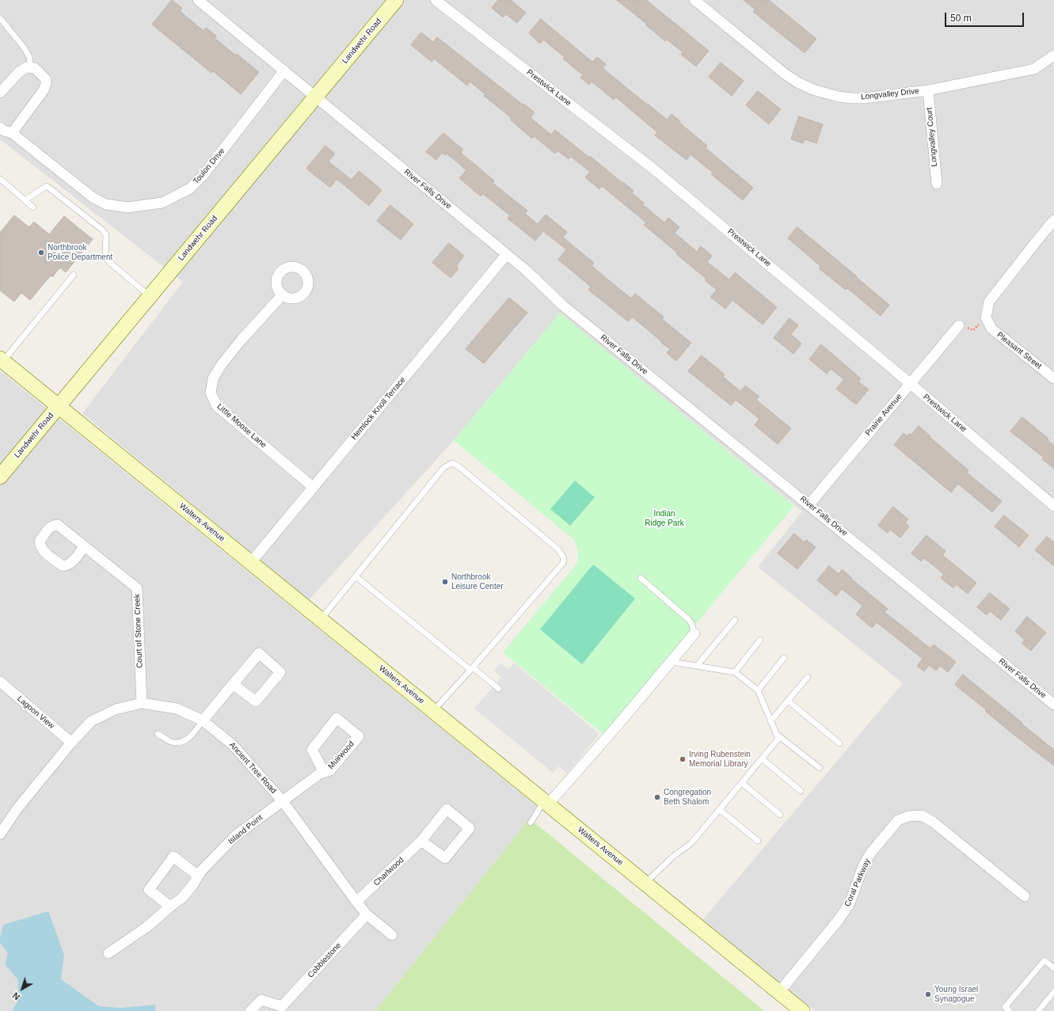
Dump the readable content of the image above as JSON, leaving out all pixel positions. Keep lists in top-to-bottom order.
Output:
{
  "streets": {
    "main road": ["Landwehr Road", "Walters Avenue"],
    "street": [
      "Prestwick Lane",
      "Longvalley Drive",
      "Longvalley Court",
      "Toulon Drive",
      "River Falls Drive",
      "Pleasant Street",
      "Hemlock Knoll Terrace",
      "Prairie Avenue",
      "Little Moose Lane",
      "Court of Stone Creek",
      "Lagoon View",
      "Muirwood",
      "Ancient Tree Road",
      "Island Point",
      "Charlwood",
      "Coral Parkway",
      "Cobblestone"
    ]
  },
  "crossings": [
    ["Landwehr Road", "River Falls Drive"],
    ["Landwehr Road", "Walters Avenue"],
    ["Prestwick Lane", "Prairie Avenue"],
    ["Longvalley Drive", "Longvalley Court"],
    ["Toulon Drive", "River Falls Drive"],
    ["River Falls Drive", "Hemlock Knoll Terrace"],
    ["River Falls Drive", "Prairie Avenue"],
    ["Hemlock Knoll Terrace", "Little Moose Lane"],
    ["Hemlock Knoll Terrace", "Walters Avenue"],
    ["Walters Avenue", "Coral Parkway"],
    ["Court of Stone Creek", "Ancient Tree Road"],
    ["Lagoon View", "Ancient Tree Road"],
    ["Muirwood", "Ancient Tree Road"],
    ["Muirwood", "Island Point"],
    ["Ancient Tree Road", "Island Point"],
    ["Ancient Tree Road", "Charlwood"],
    ["Ancient Tree Road", "Cobblestone"]
  ],
  "parks": ["Indian Ridge Park"],
  "places": [
    "Northbrook Police Department",
    "Northbrook Leisure Center",
    "Irving Rubenstein Memorial Library",
    "Congregation Beth Shalom",
    "Young Israel Synagogue"
  ],
  "scale_bar": "50 m",
  "north": "bottom left"
}
